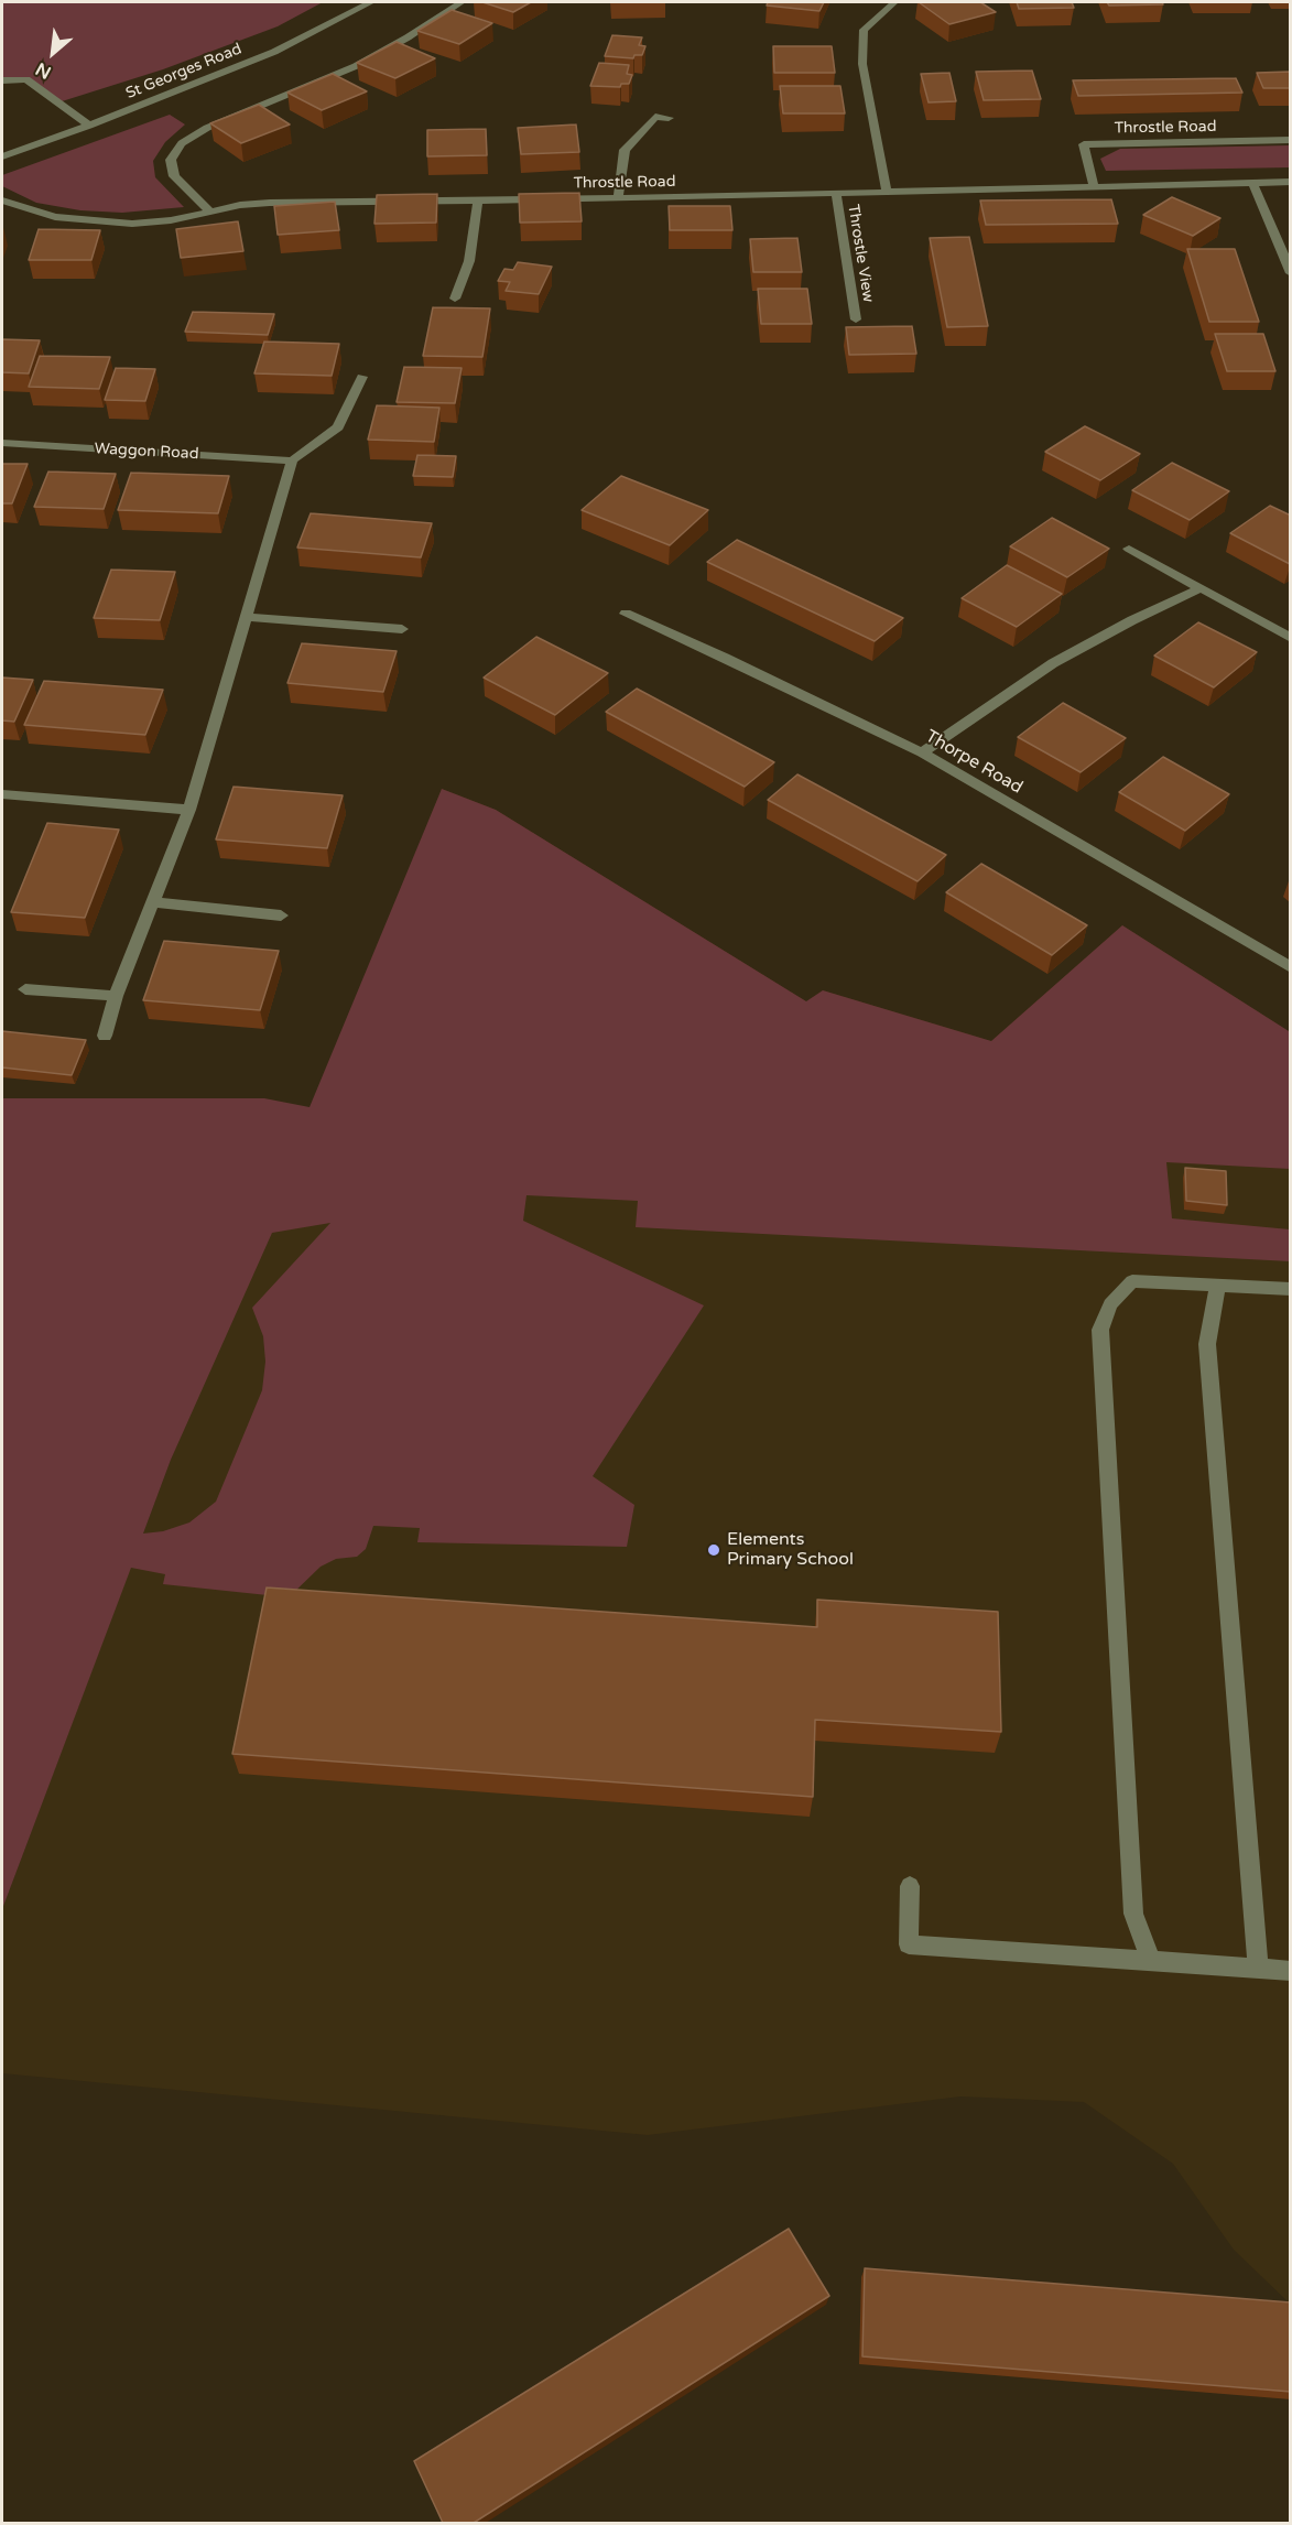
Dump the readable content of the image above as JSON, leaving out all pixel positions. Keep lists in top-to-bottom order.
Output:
{
  "streets": {
    "street": [
      "St Georges Road",
      "Throstle Road",
      "Throstle View",
      "Waggon Road",
      "Thorpe Road"
    ]
  },
  "crossings": [
    ["Throstle Road", "Throstle View"]
  ],
  "places": ["Elements Primary School"],
  "north": "bottom left"
}
